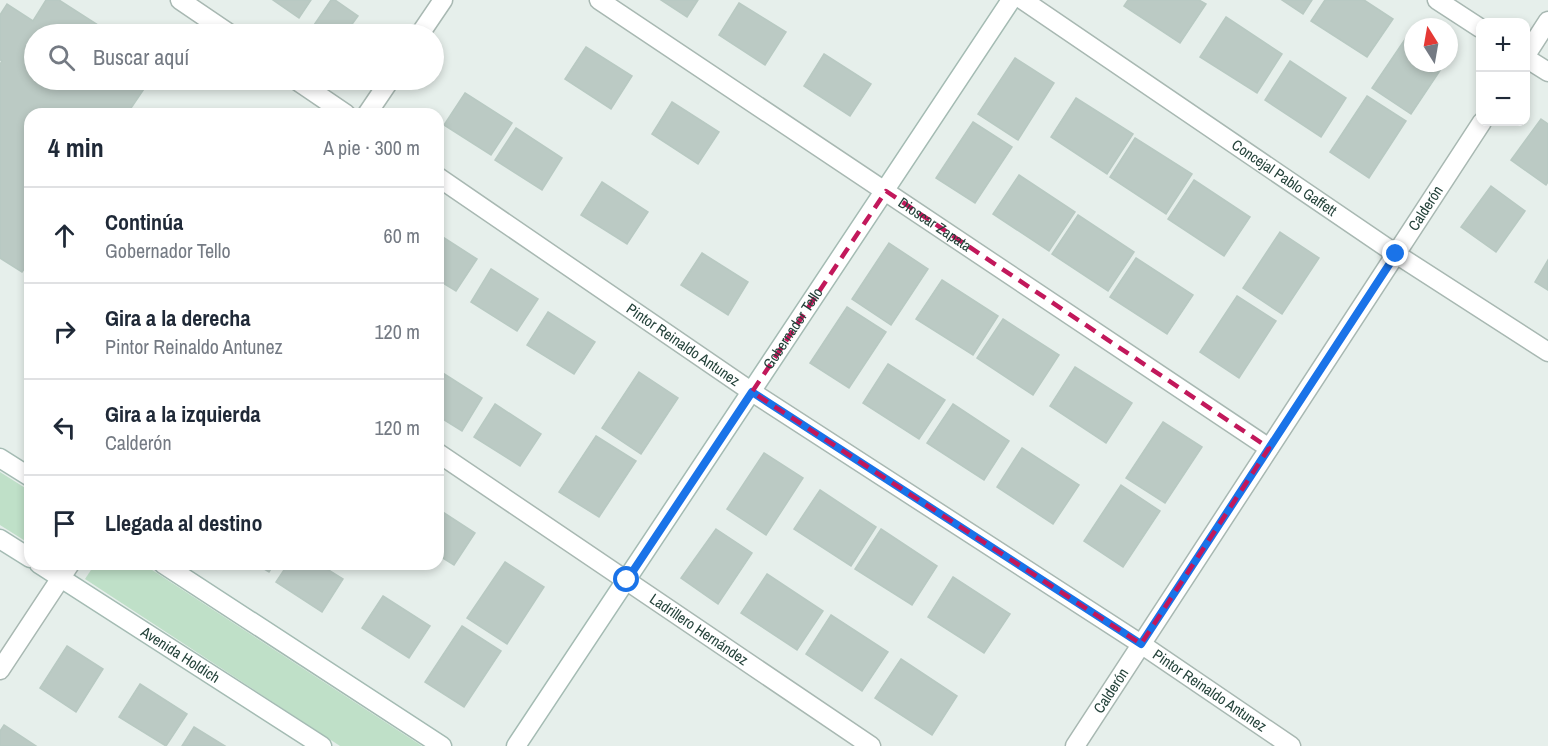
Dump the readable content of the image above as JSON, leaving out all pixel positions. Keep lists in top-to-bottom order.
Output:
{
  "streets": {
    "street": [
      "Concejal Pablo Gaffett",
      "Calderón",
      "Dioscar Zapata",
      "Gobernador Tello",
      "Pintor Reinaldo Antunez",
      "Ladrillero Hernández",
      "Avenida Holdich"
    ]
  },
  "crossings": [
    ["Concejal Pablo Gaffett", "Calderón"],
    ["Calderón", "Dioscar Zapata"],
    ["Calderón", "Pintor Reinaldo Antunez"],
    ["Dioscar Zapata", "Gobernador Tello"],
    ["Gobernador Tello", "Pintor Reinaldo Antunez"],
    ["Gobernador Tello", "Ladrillero Hernández"]
  ],
  "north": "top",
  "page": {
    "map_buttons": ["+", "−"],
    "search": "Buscar aquí",
    "heading": ["4 min", "A pie · 300 m"],
    "list": [
      ["Continúa", "Gobernador Tello", "60 m"],
      ["Gira a la derecha", "Pintor Reinaldo Antunez", "120 m"],
      ["Gira a la izquierda", "Calderón", "120 m"],
      "Llegada al destino"
    ]
  }
}
